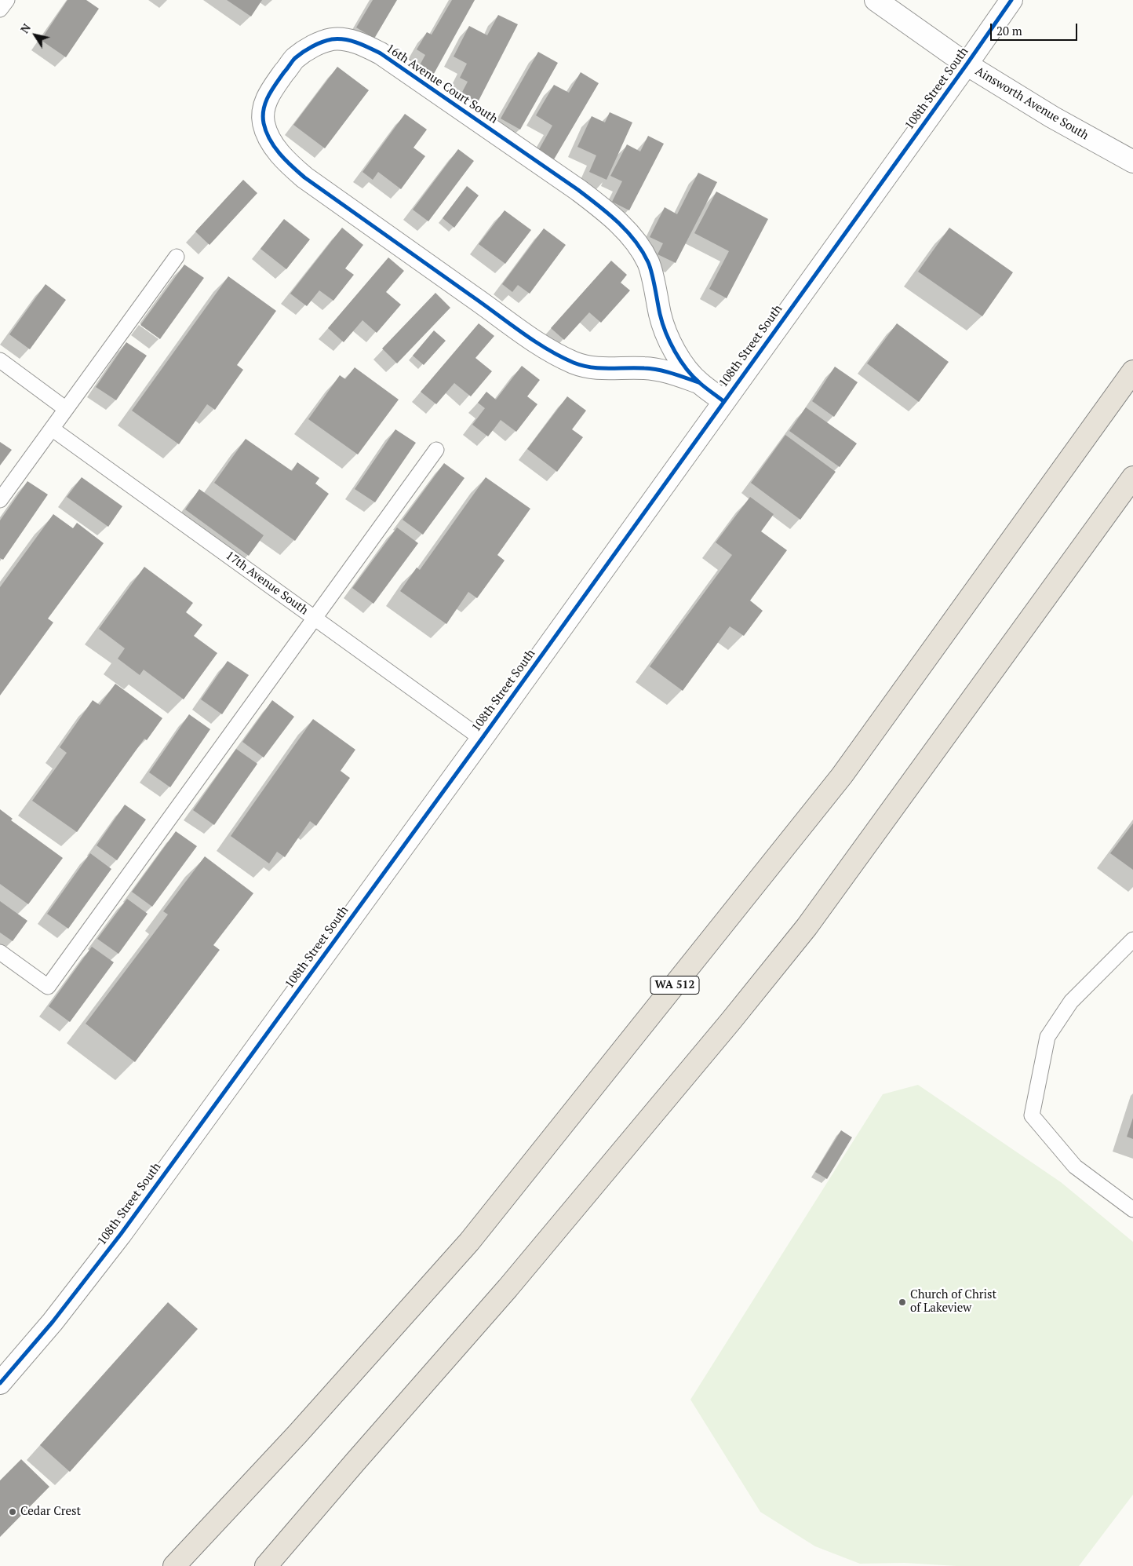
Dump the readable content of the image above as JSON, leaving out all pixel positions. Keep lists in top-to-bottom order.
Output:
{
  "streets": {
    "highway": ["WA 512"],
    "street": ["16th Avenue Court South", "108th Street South", "Ainsworth Avenue South"],
    "lane": ["17th Avenue South"]
  },
  "crossings": [
    ["16th Avenue Court South", "108th Street South"],
    ["108th Street South", "Ainsworth Avenue South"],
    ["108th Street South", "17th Avenue South"]
  ],
  "places": ["Church of Christ of Lakeview", "Cedar Crest"],
  "scale_bar": "20 m",
  "north": "top left"
}
